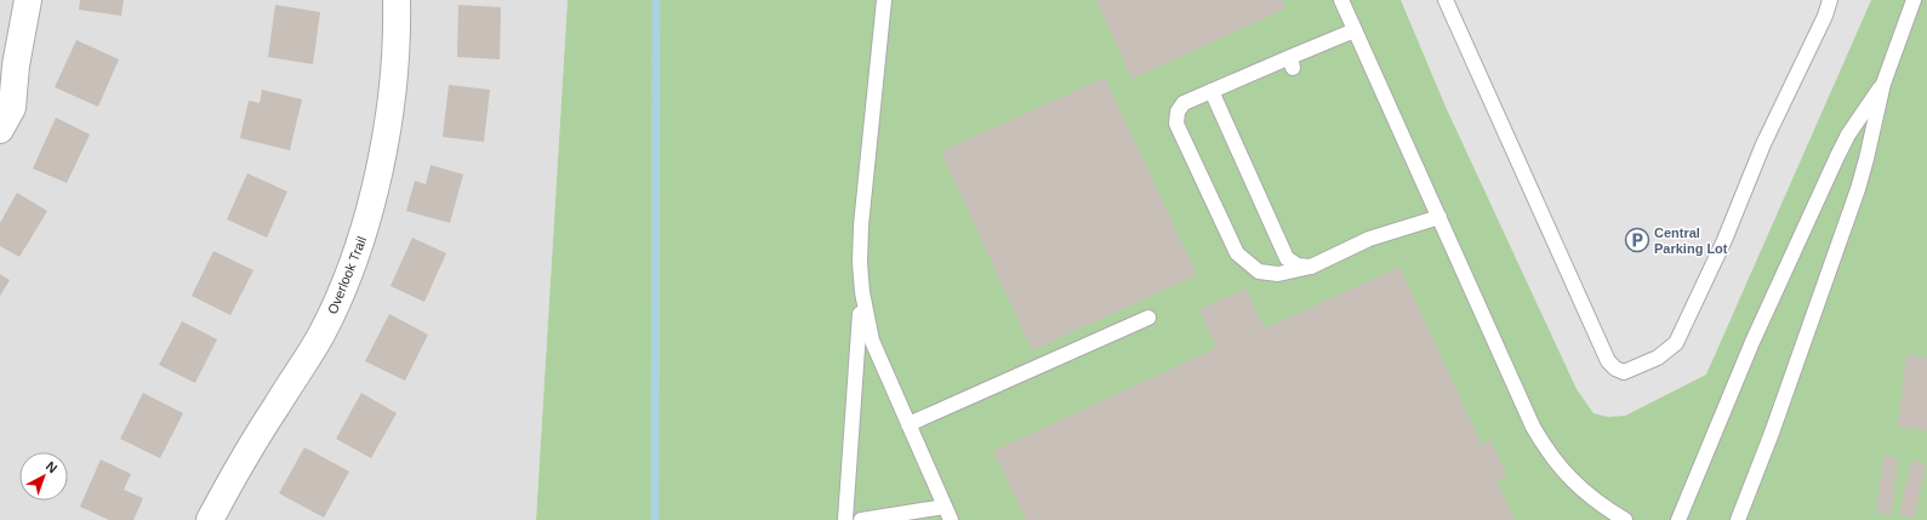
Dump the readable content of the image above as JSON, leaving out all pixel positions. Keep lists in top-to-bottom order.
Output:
{
  "streets": {
    "street": ["Overlook Trail"]
  },
  "places": {
    "parking": ["Central Parking Lot"]
  },
  "north": "top right"
}
